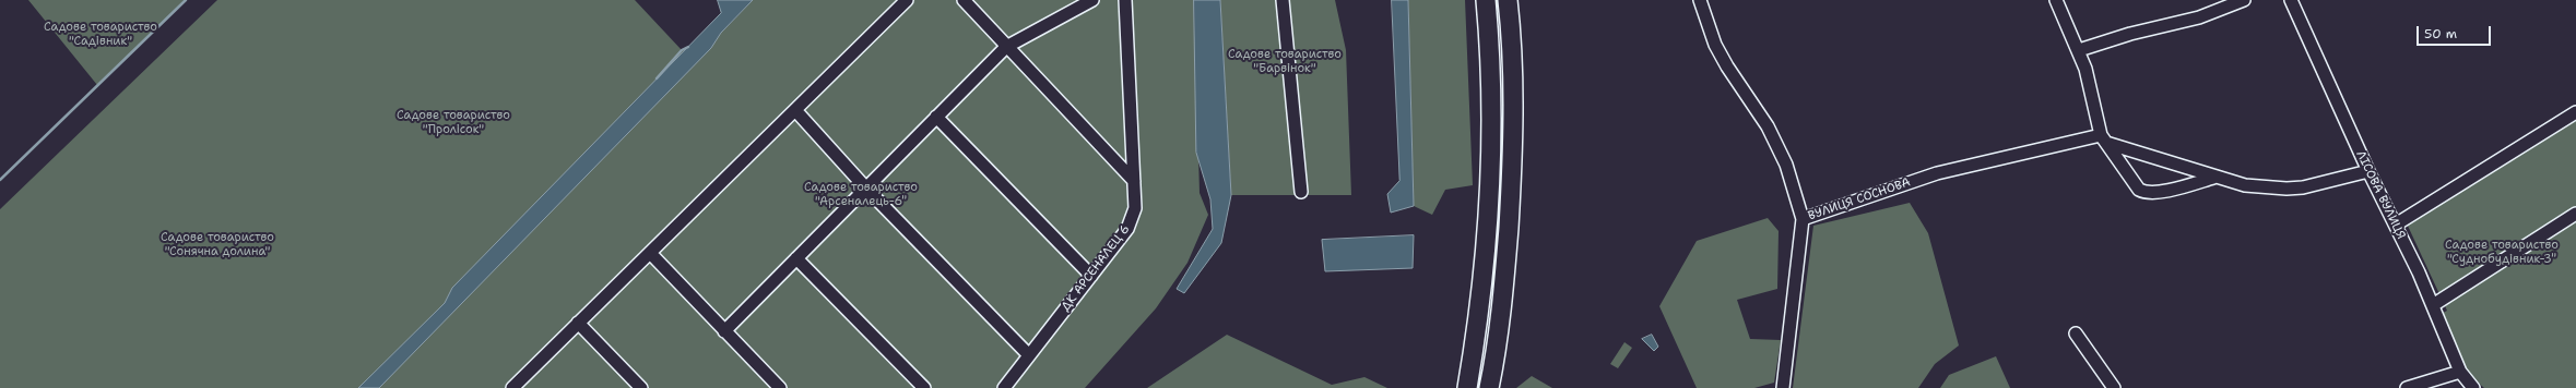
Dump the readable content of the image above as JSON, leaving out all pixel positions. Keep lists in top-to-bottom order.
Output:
{
  "streets": {
    "street": ["ЛІСОВА ВУЛИЦЯ", "ВУЛИЦЯ СОСНОВА", "ДК АРСЕНАЛЕЦ 6"]
  },
  "parks": [
    "Садове товариство \"Садівник\"",
    "Садове товариство \"Барвінок\"",
    "Садове товариство \"Пролісок\"",
    "Садове товариство \"Арсеналець-6\"",
    "Садове товариство \"Сонячна долина\"",
    "Садове товариство \"Суднобудівник-3\""
  ],
  "scale_bar": "50 m"
}
